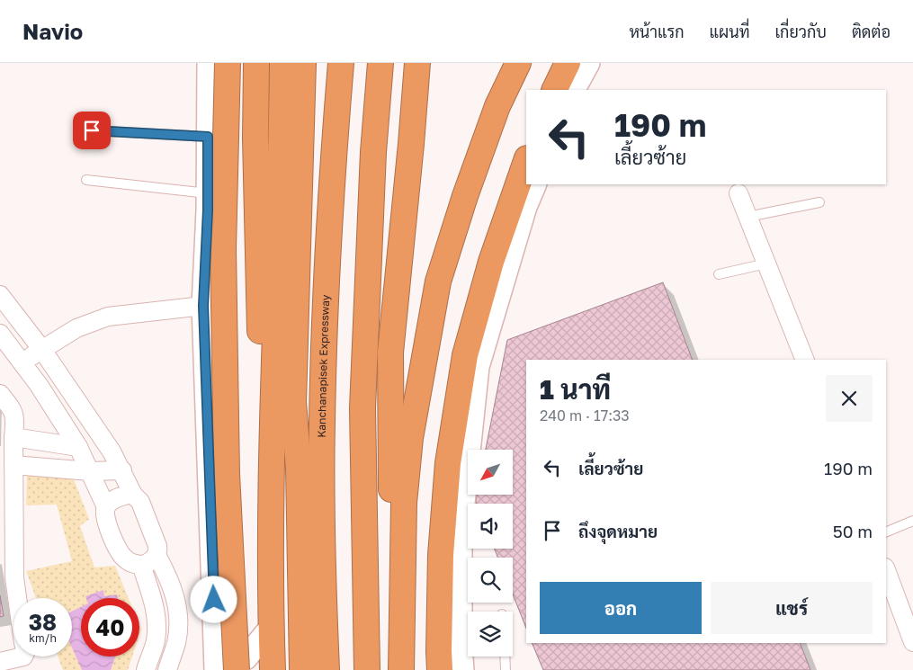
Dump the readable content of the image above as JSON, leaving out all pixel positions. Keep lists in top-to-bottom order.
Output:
{
  "streets": {
    "highway": ["Kanchanapisek Expressway"]
  },
  "north": "bottom left",
  "page": {
    "header": "Navio",
    "nav": [
      "หน้าแรก",
      "แผนที่",
      "เกี่ยวกับ",
      "ติดต่อ"
    ],
    "turn": ["190 m", "เลี้ยวซ้าย"],
    "heading": ["1 นาที", "240 m · 17:33"],
    "list": [
      {
        "name": "เลี้ยวซ้าย",
        "value": "190 m"
      },
      {
        "name": "ถึงจุดหมาย",
        "value": "50 m"
      }
    ],
    "buttons": ["ออก", "แชร์"],
    "speed": "38 km/h",
    "limit": "40"
  }
}
